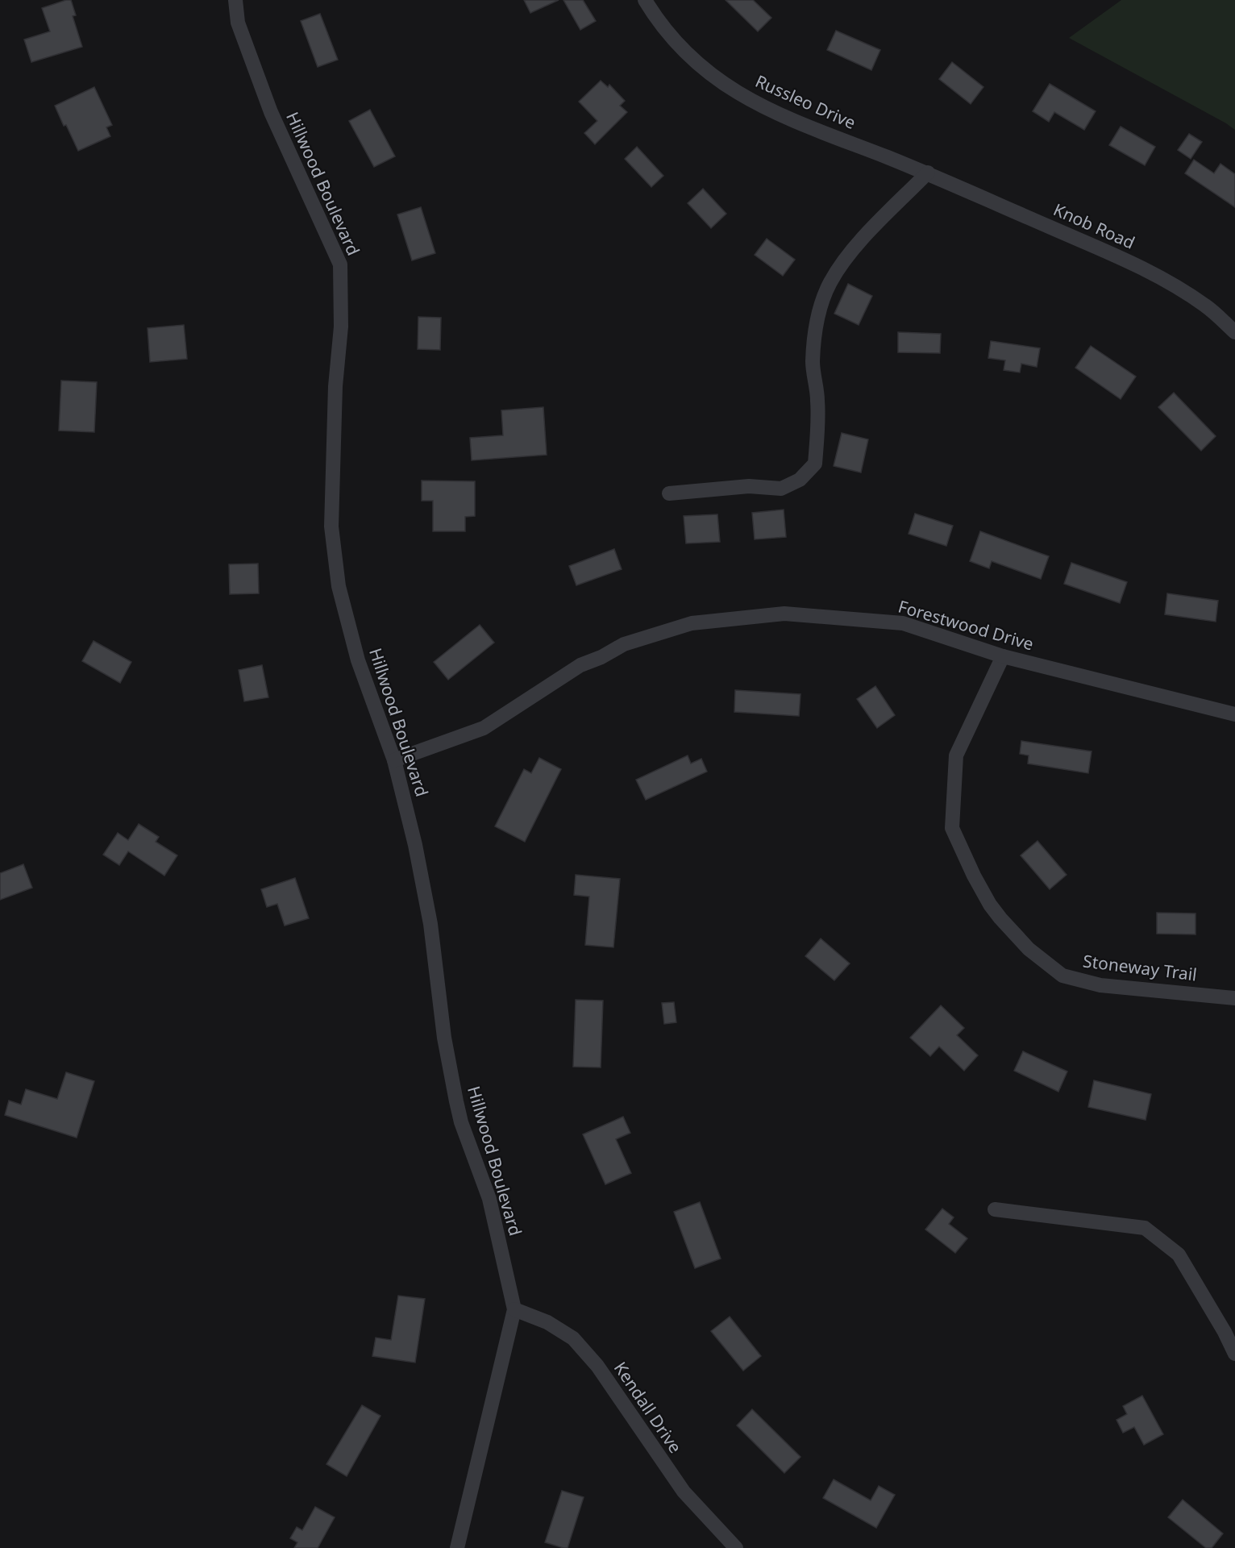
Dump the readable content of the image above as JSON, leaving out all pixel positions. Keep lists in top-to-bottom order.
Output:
{
  "streets": {
    "street": [
      "Russleo Drive",
      "Hillwood Boulevard",
      "Knob Road",
      "Forestwood Drive",
      "Stoneway Trail",
      "Kendall Drive"
    ]
  },
  "crossings": [
    ["Russleo Drive", "Knob Road"],
    ["Hillwood Boulevard", "Forestwood Drive"],
    ["Hillwood Boulevard", "Kendall Drive"],
    ["Forestwood Drive", "Stoneway Trail"]
  ]
}
